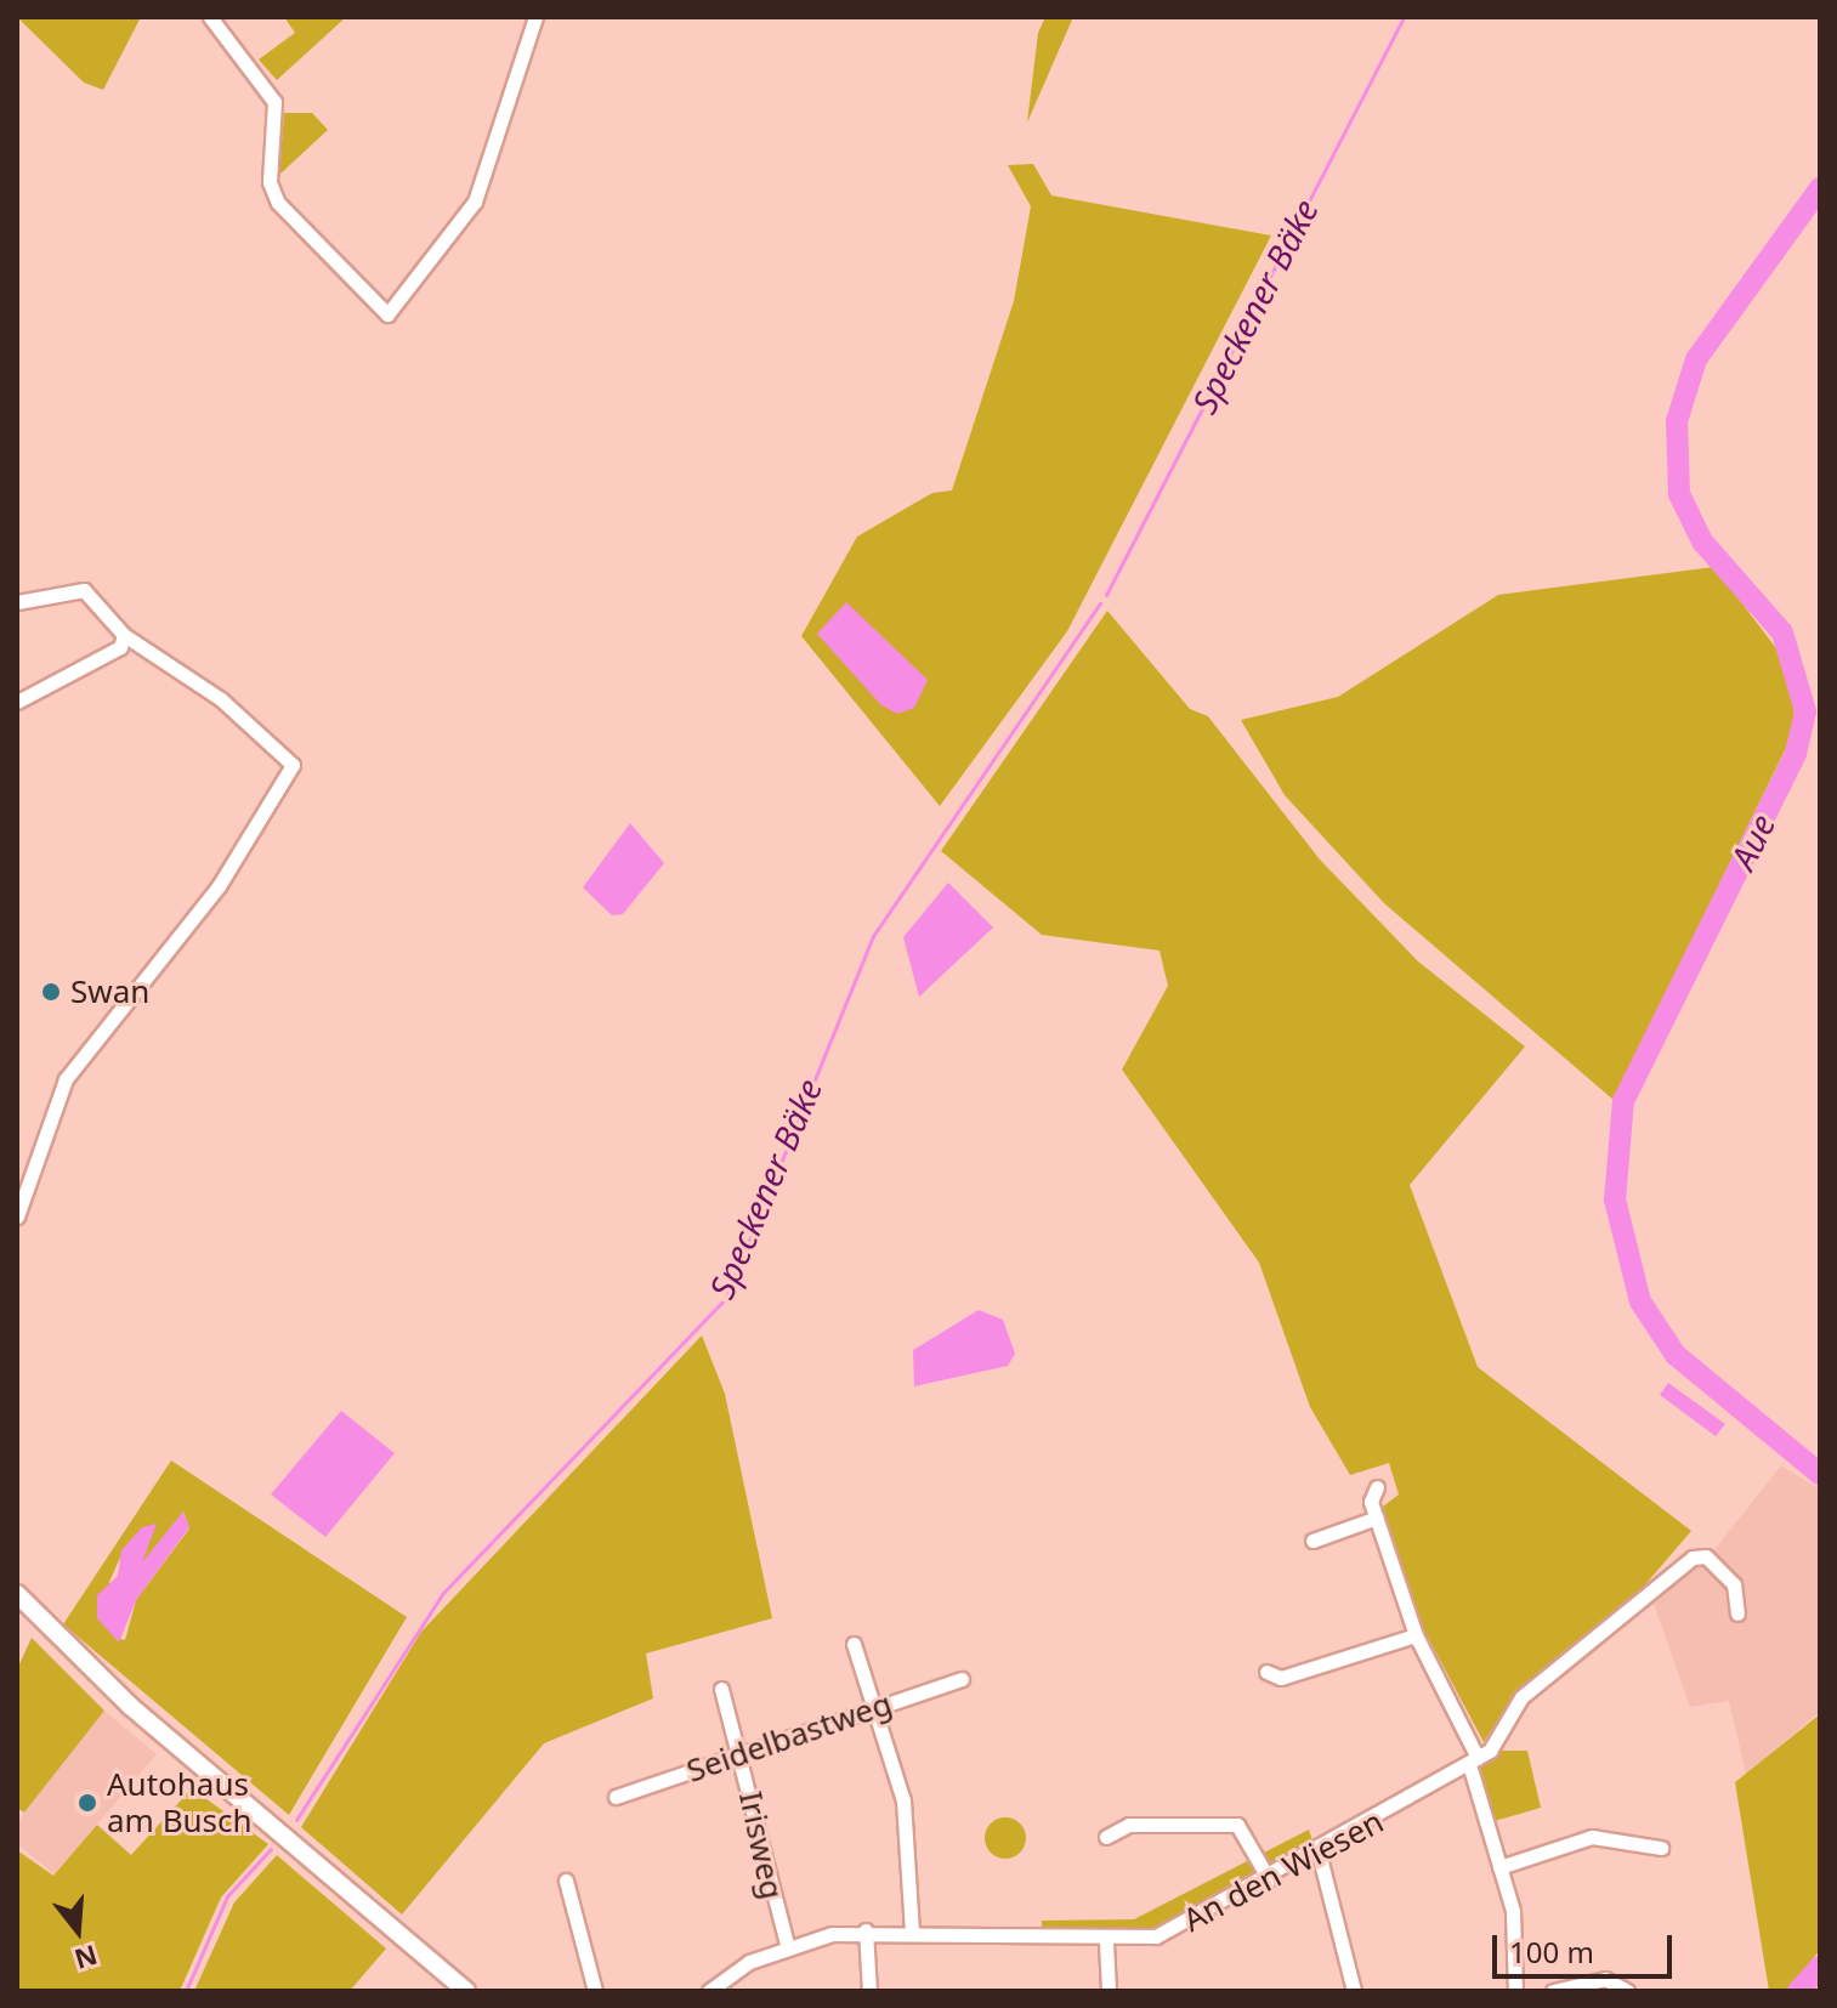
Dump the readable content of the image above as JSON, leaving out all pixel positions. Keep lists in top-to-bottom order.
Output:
{
  "streets": {
    "street": ["Seidelbastweg", "Irisweg", "An den Wiesen"]
  },
  "crossings": [
    ["Seidelbastweg", "Irisweg"],
    ["Irisweg", "An den Wiesen"]
  ],
  "water": ["Speckener Bäke", "Aue"],
  "places": ["Swan", "Autohaus am Busch"],
  "scale_bar": "100 m",
  "north": "bottom"
}
